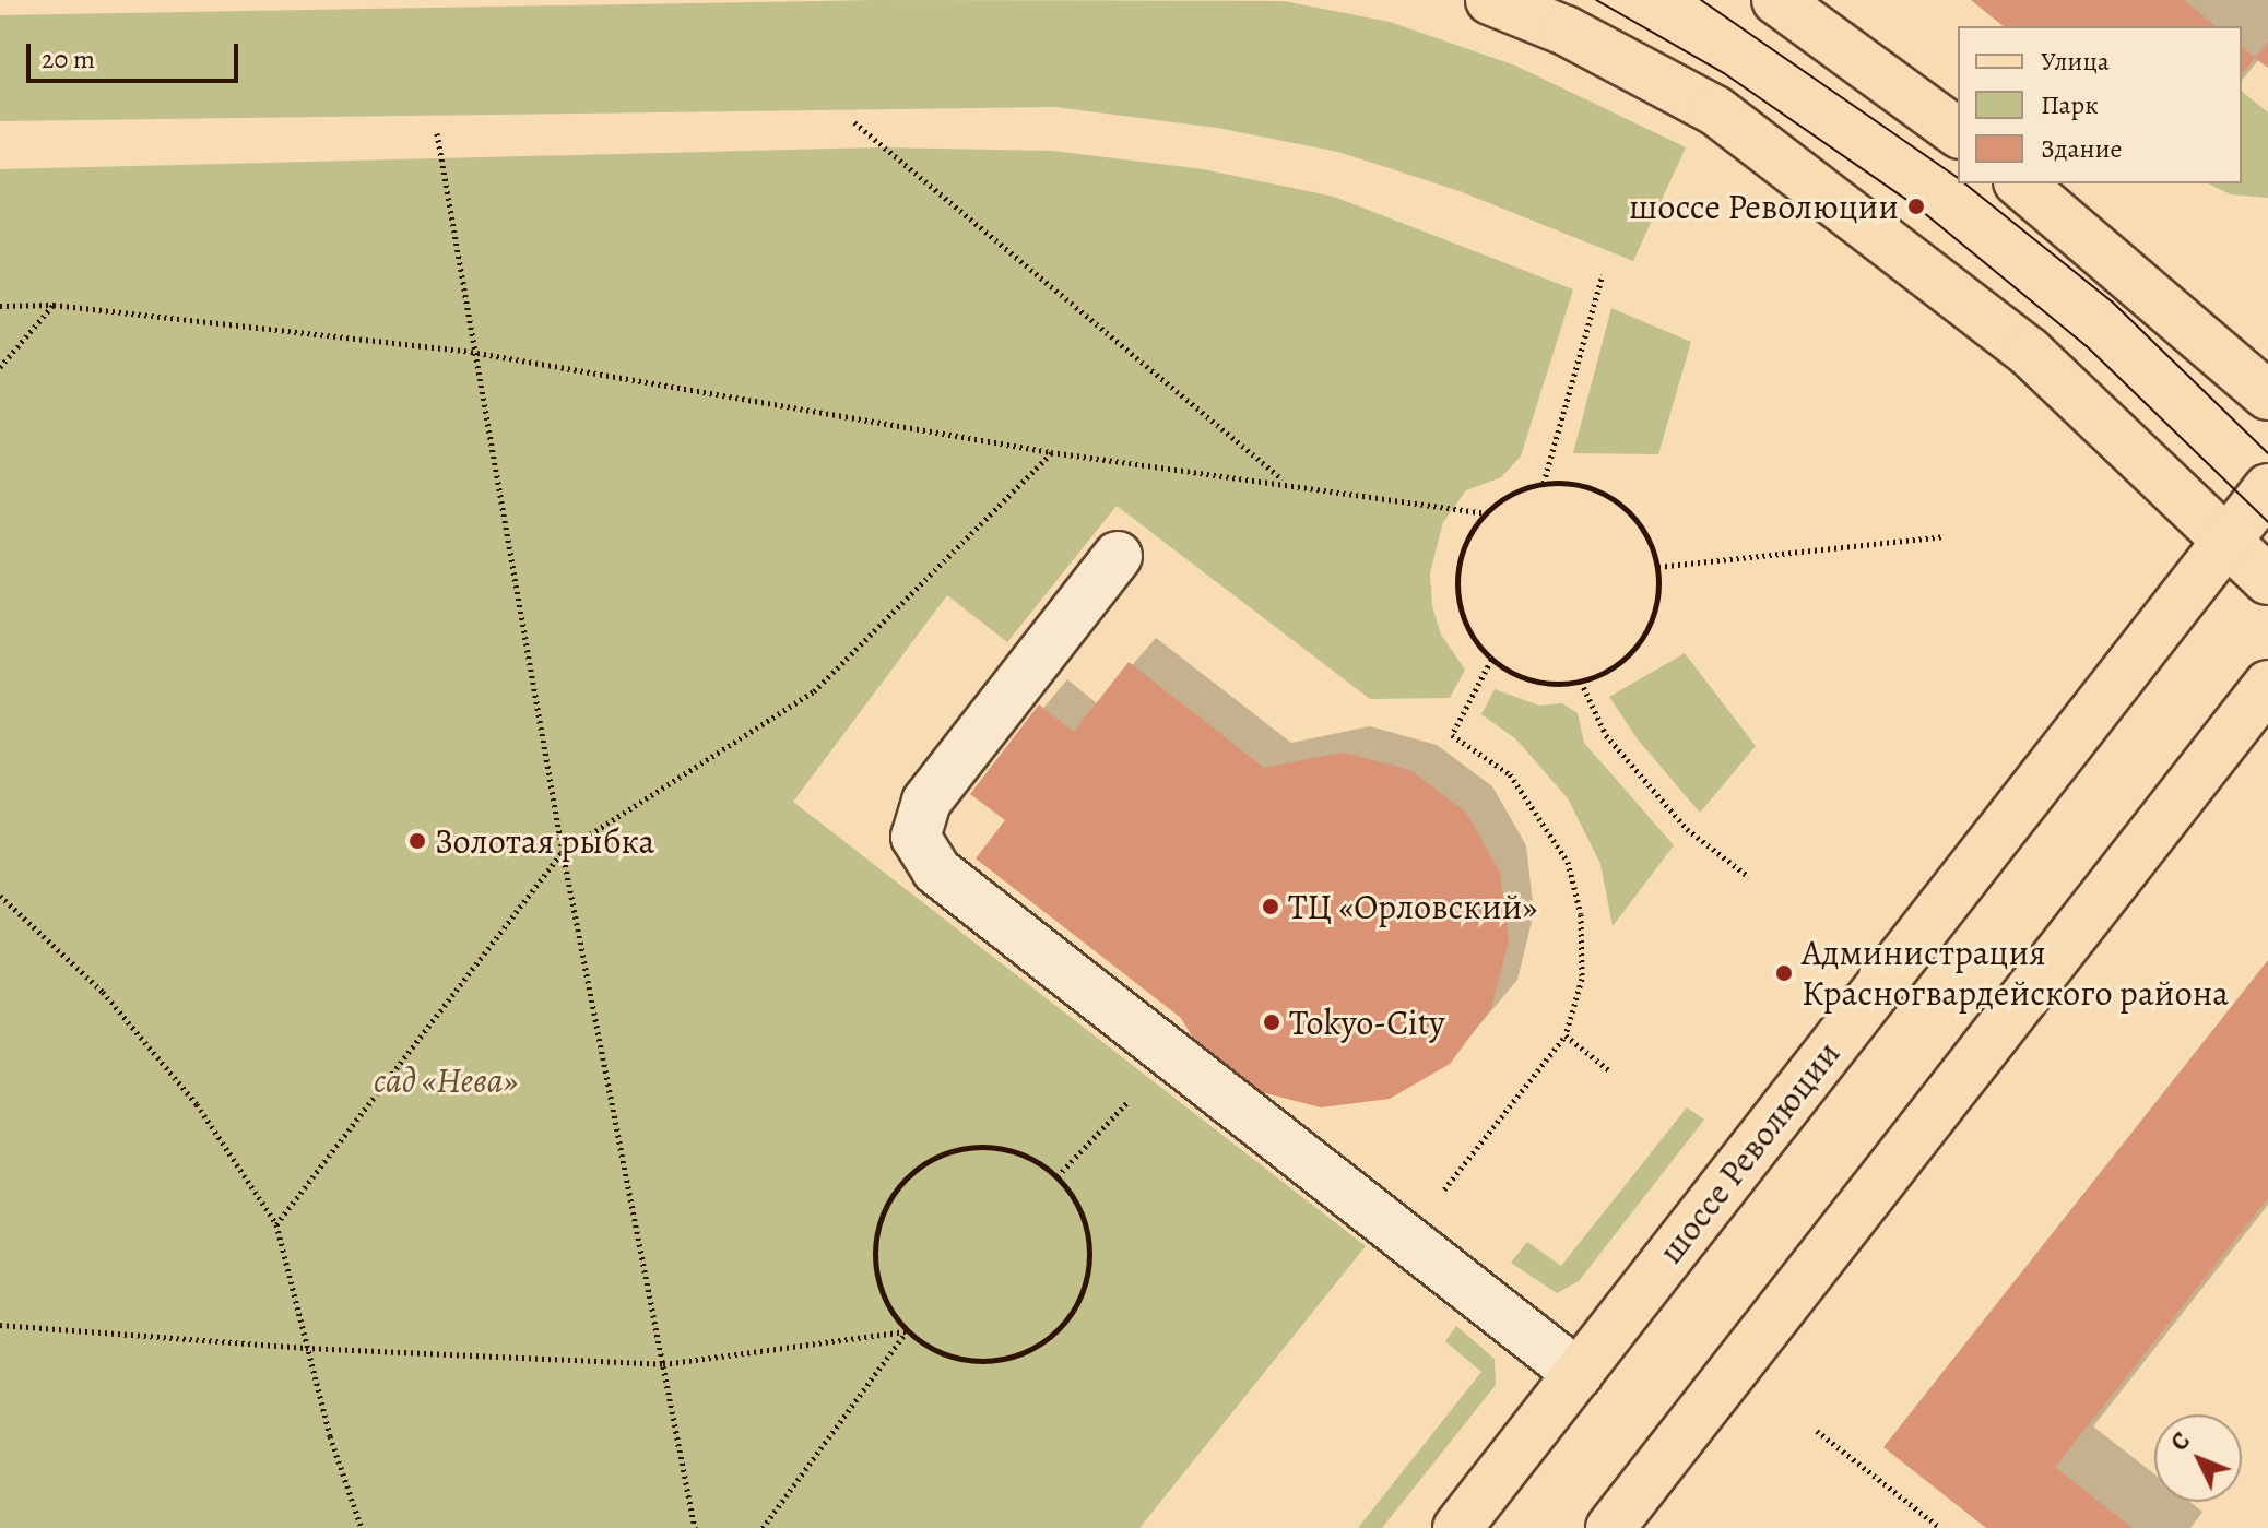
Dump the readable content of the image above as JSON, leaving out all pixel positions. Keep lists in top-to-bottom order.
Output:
{
  "streets": {
    "main road": ["шоссе Революции"]
  },
  "parks": ["сад «Нева»"],
  "places": [
    "шоссе Революции",
    "Золотая рыбка",
    "ТЦ «Орловский»",
    "Администрация Красногвардейского района",
    "Tokyo-City"
  ],
  "legend": ["Улица", "Парк", "Здание"],
  "scale_bar": "20 m",
  "north": "top left"
}
